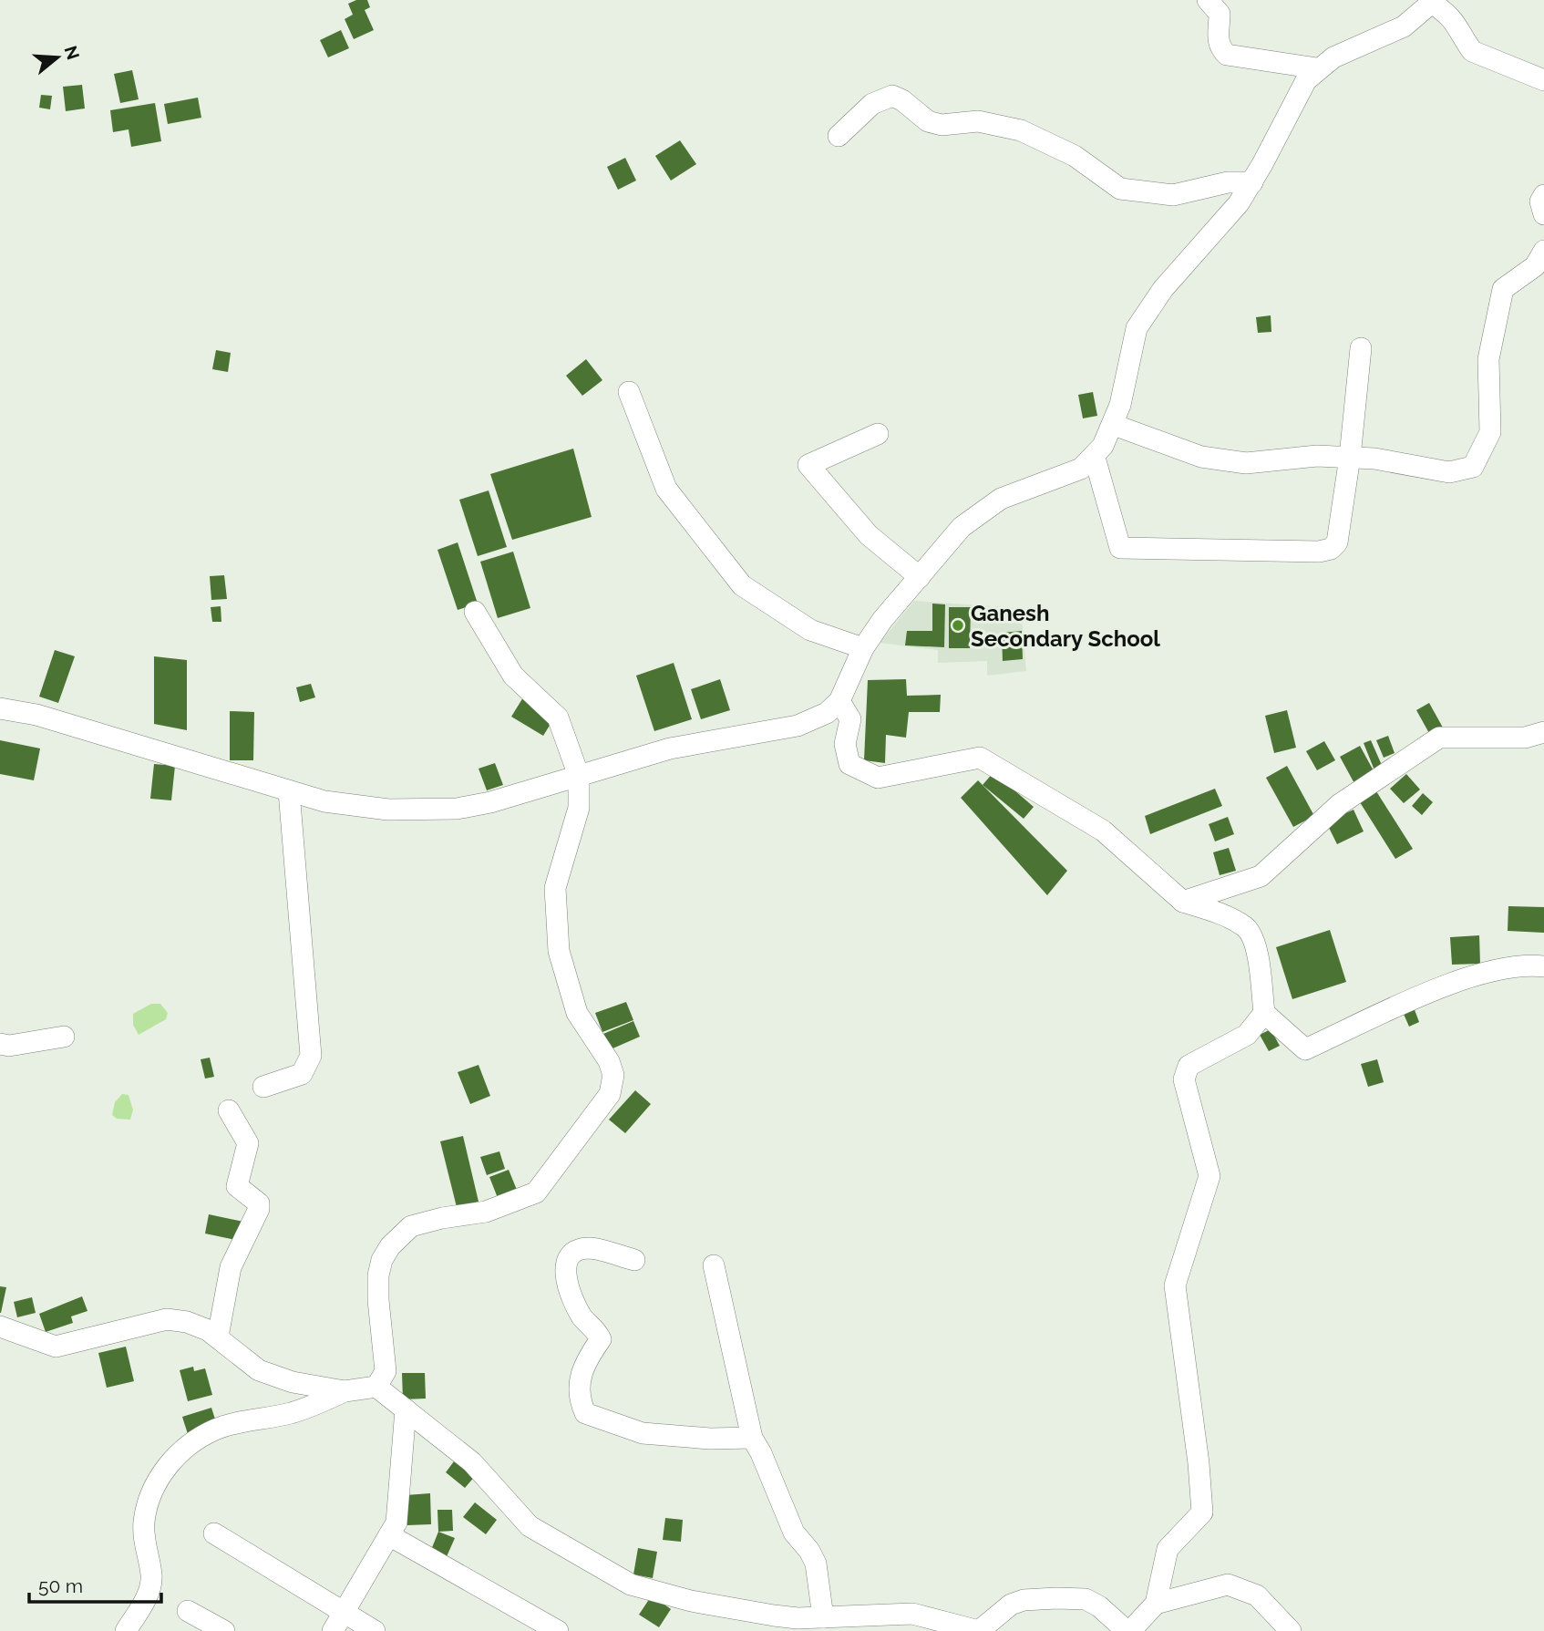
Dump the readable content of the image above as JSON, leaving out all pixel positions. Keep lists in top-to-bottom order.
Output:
{
  "places": ["Ganesh Secondary School"],
  "scale_bar": "50 m",
  "north": "right"
}
